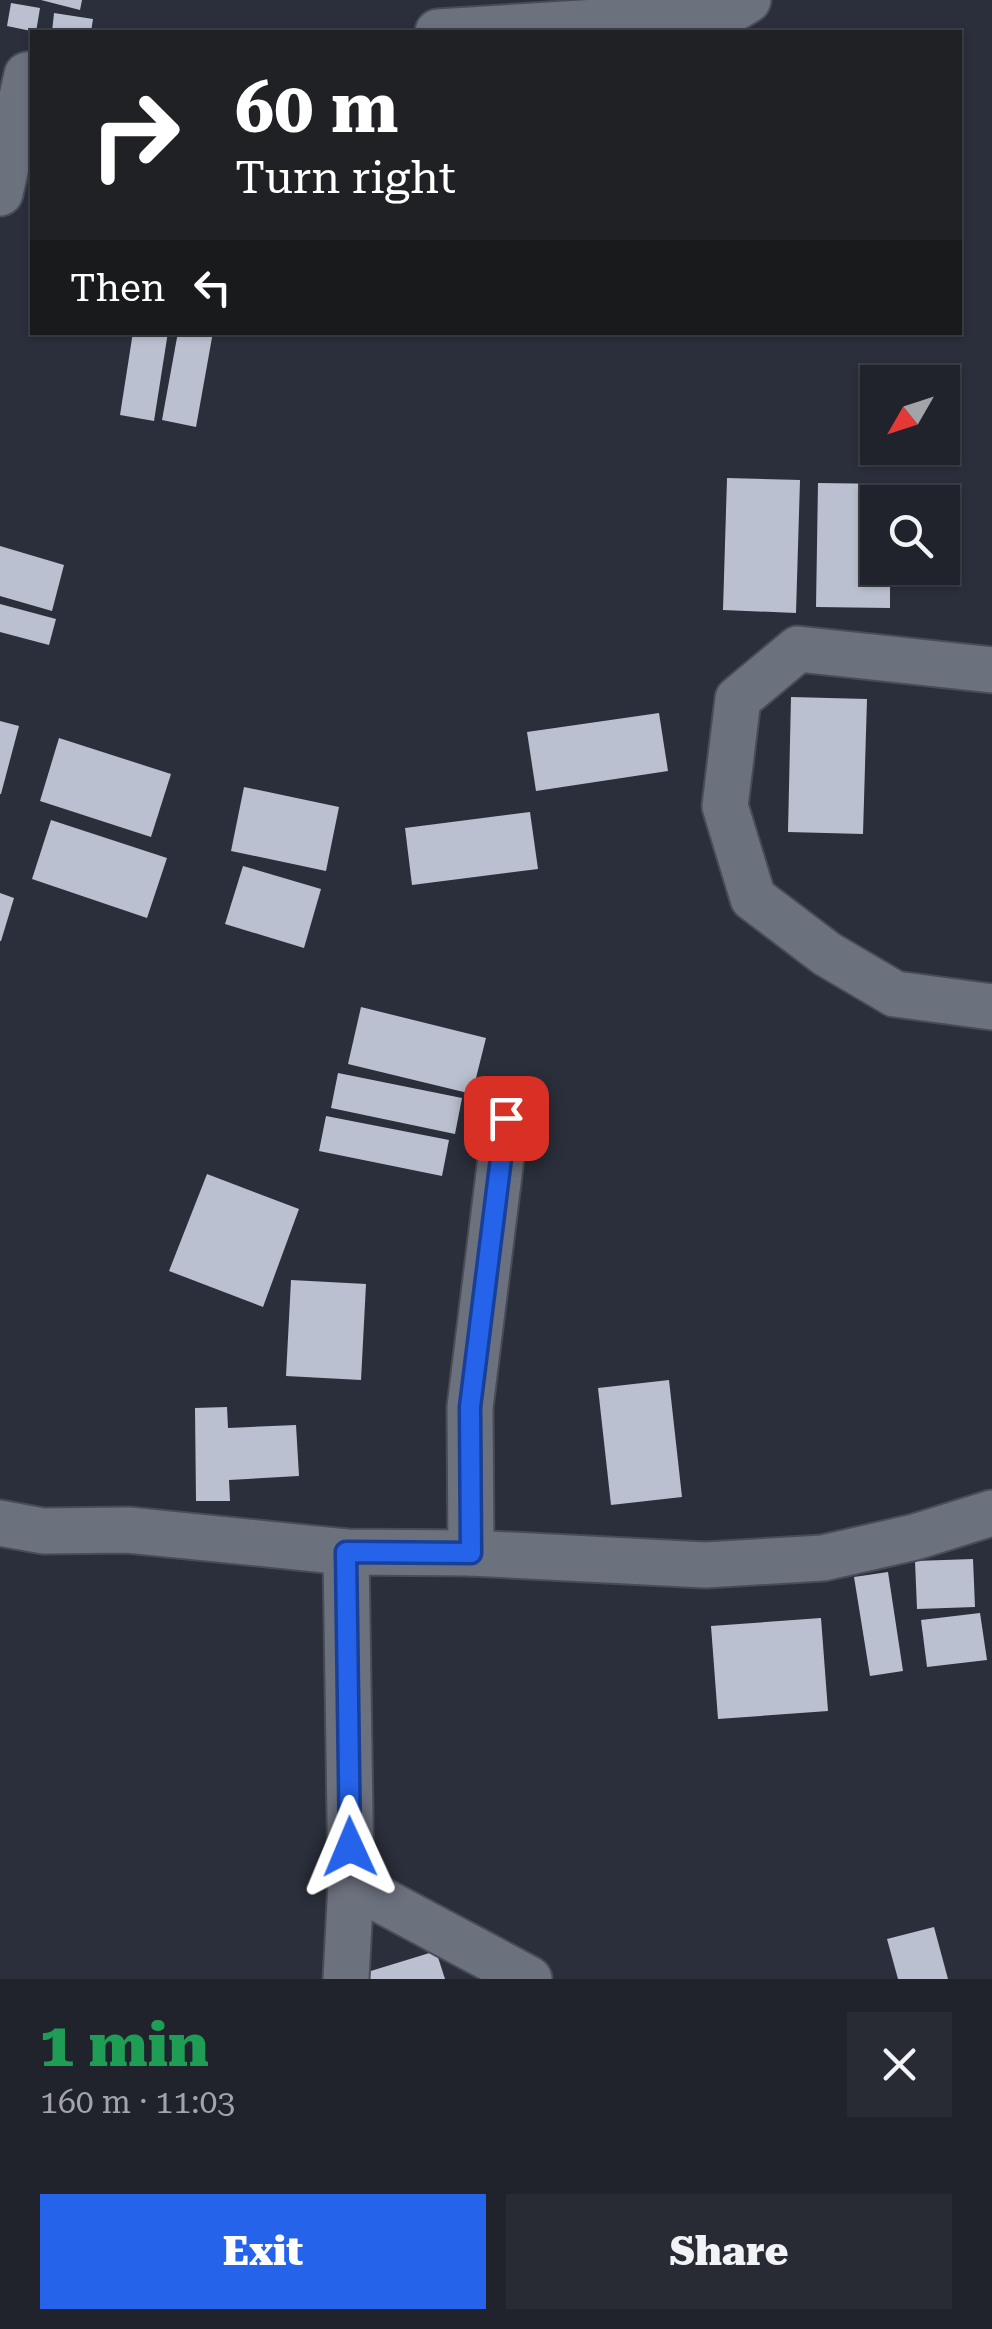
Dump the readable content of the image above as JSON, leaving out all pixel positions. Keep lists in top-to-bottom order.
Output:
{
  "north": "bottom left",
  "page": {
    "turn": ["60 m", "Turn right"],
    "then": "Then",
    "heading": ["1 min", "160 m · 11:03"],
    "buttons": ["Exit", "Share"]
  }
}
